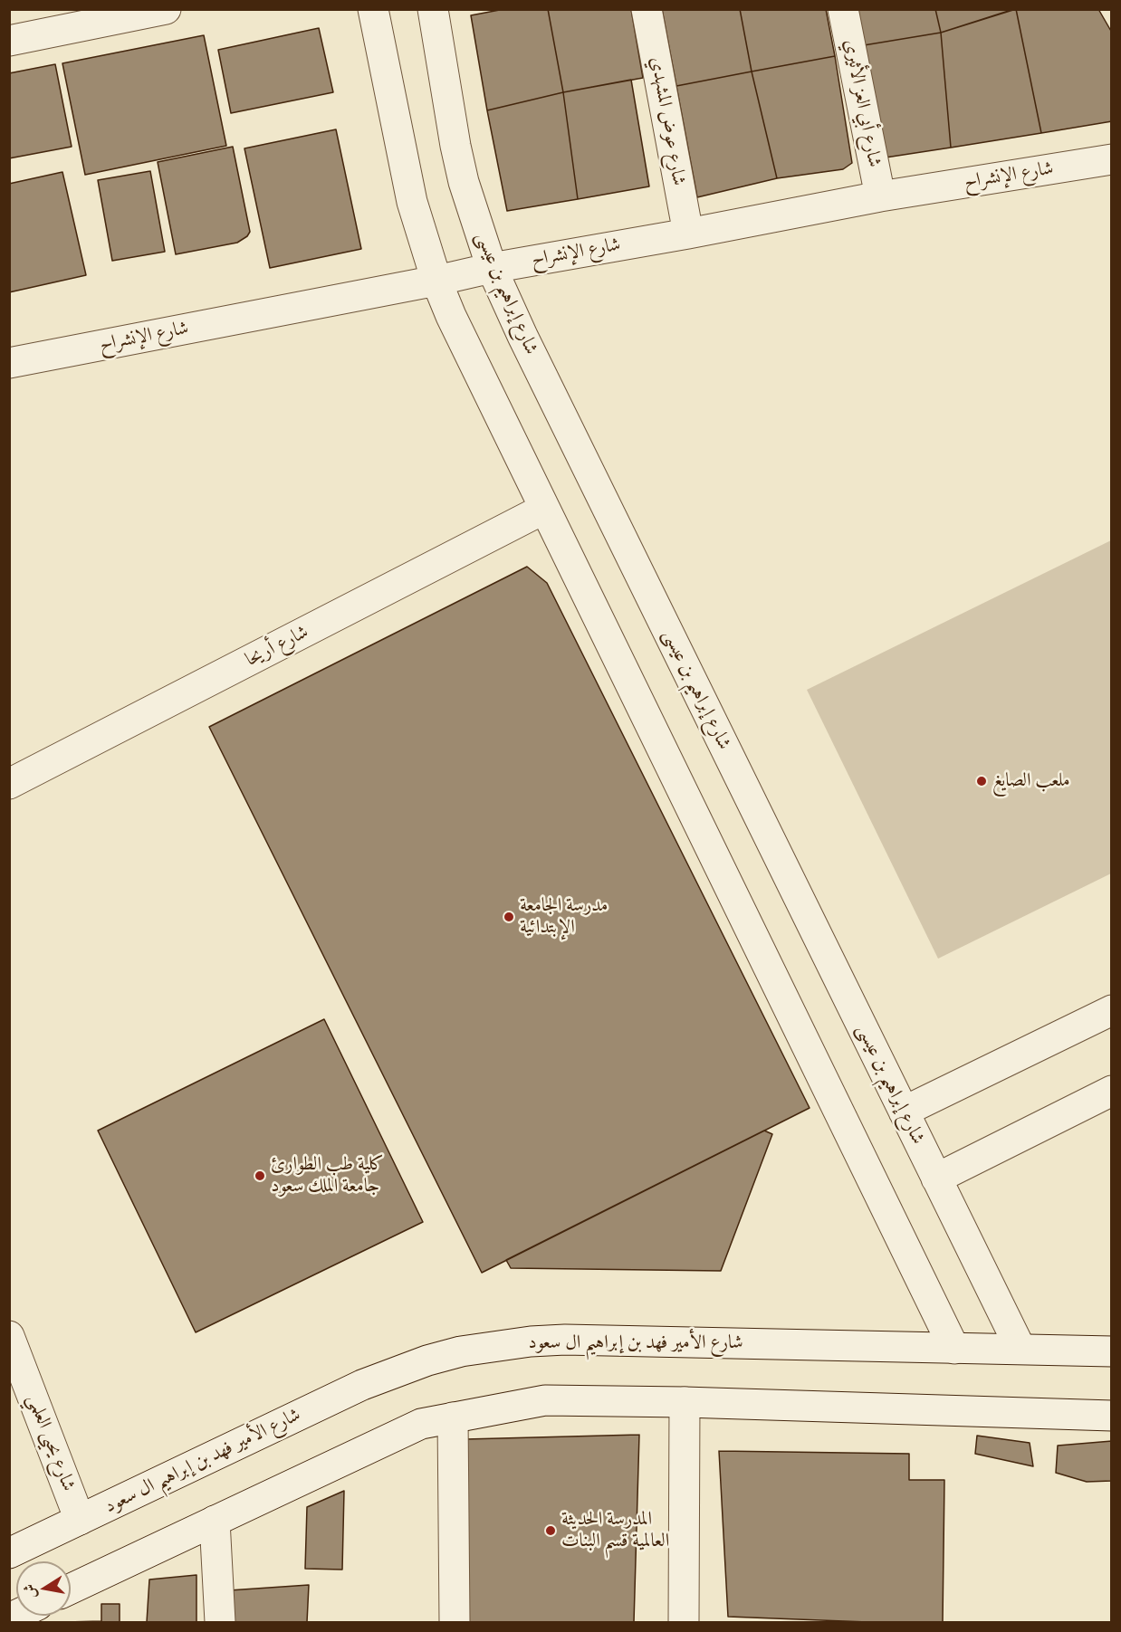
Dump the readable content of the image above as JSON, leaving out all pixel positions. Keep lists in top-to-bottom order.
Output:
{
  "streets": {
    "street": [
      "شارع أبي العز الأثيري",
      "شارع عوض المشهدي",
      "شارع الإنشراح",
      "شارع إبراهيم بن عيسى",
      "شارع أريحا",
      "شارع الأمير فهد بن إبراهيم ال سعود",
      "شارع يحيى العلمي"
    ]
  },
  "crossings": [
    ["شارع أبي العز الأثيري", "شارع الإنشراح"],
    ["شارع عوض المشهدي", "شارع الإنشراح"],
    ["شارع الإنشراح", "شارع إبراهيم بن عيسى"],
    ["شارع إبراهيم بن عيسى", "شارع الأمير فهد بن إبراهيم ال سعود"],
    ["شارع الأمير فهد بن إبراهيم ال سعود", "شارع يحيى العلمي"]
  ],
  "places": [
    "ملعب الصايغ",
    "مدرسة الجامعة الإبتدائية",
    "كلية طب الطوارئ جامعة الملك سعود",
    "المدرسة الحديثة العالمية قسم البنات"
  ],
  "north": "left"
}
